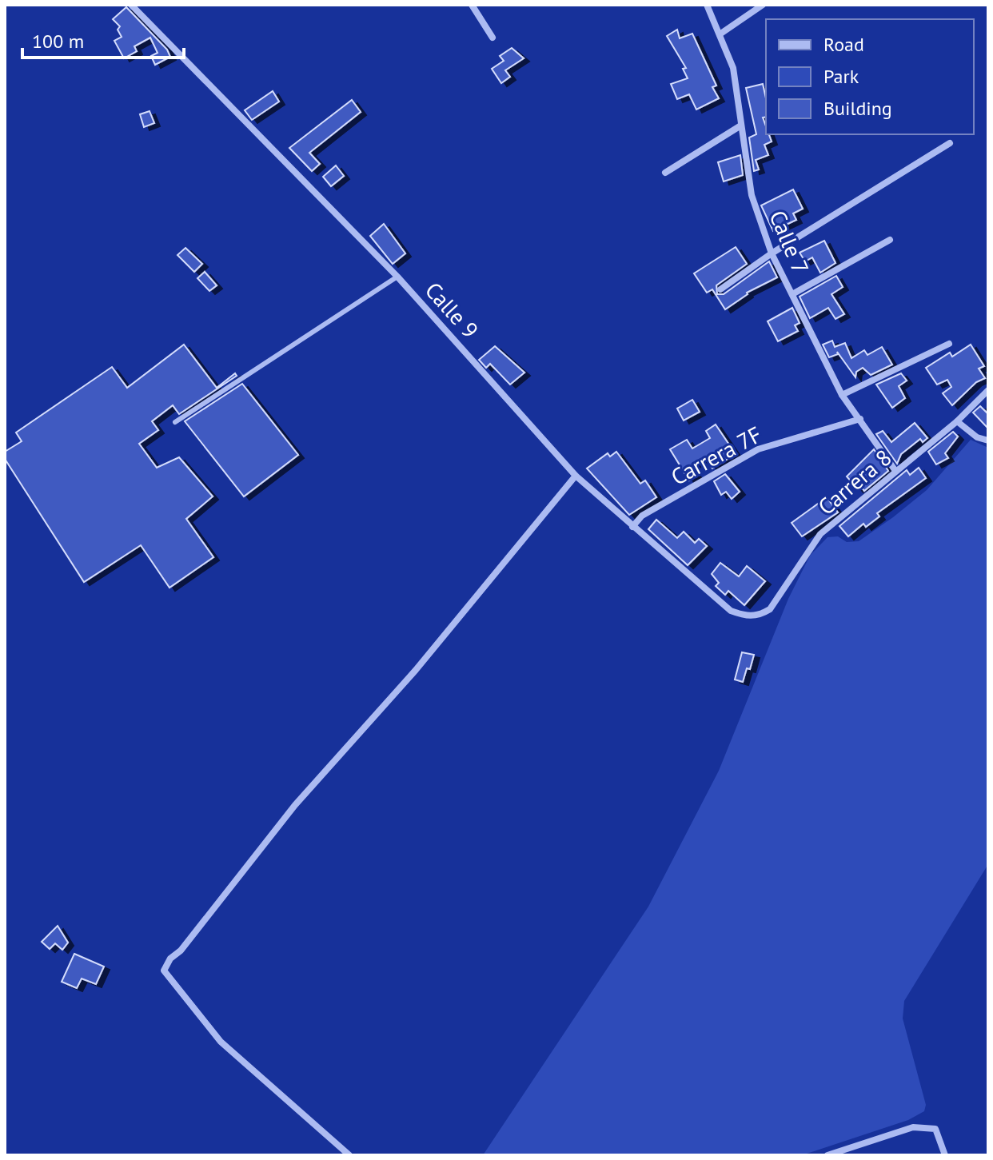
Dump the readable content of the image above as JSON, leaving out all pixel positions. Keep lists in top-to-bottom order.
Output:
{
  "streets": {
    "street": [
      "Calle 7",
      "Calle 9",
      "Carrera 7F",
      "Carrera 8"
    ]
  },
  "crossings": [
    ["Calle 7", "Carrera 7F"],
    ["Calle 7", "Carrera 8"],
    ["Calle 9", "Carrera 7F"],
    ["Calle 9", "Carrera 8"]
  ],
  "legend": ["Road", "Park", "Building"],
  "scale_bar": "100 m"
}
